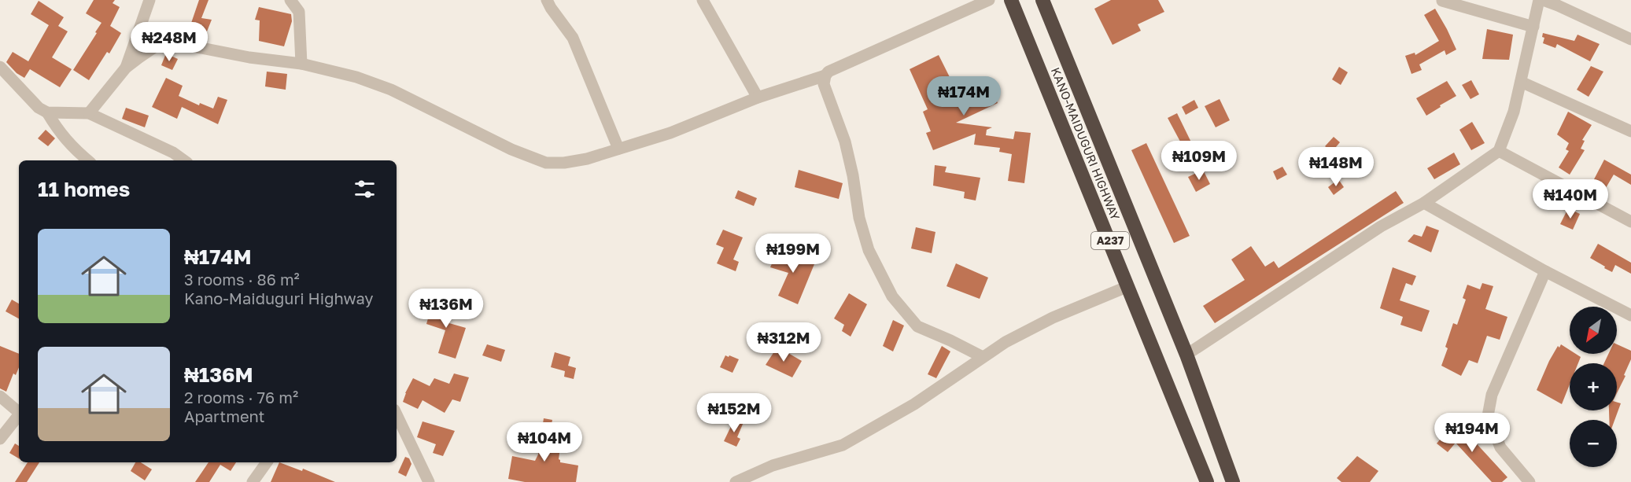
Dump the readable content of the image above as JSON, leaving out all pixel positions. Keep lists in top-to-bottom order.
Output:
{
  "streets": {
    "highway": ["KANO-MAIDUGURI HIGHWAY", "A237"]
  },
  "north": "bottom left",
  "page": {
    "price": [
      "₦248M",
      "₦174M",
      "₦109M",
      "₦148M",
      "₦140M",
      "₦199M",
      "₦136M",
      "₦312M",
      "₦152M",
      "₦194M",
      "₦104M"
    ],
    "heading": "11 homes",
    "list": [
      {
        "name": "₦174M",
        "note": "3 rooms · 86 m² · Kano-Maiduguri Highway"
      },
      {
        "name": "₦136M",
        "note": "2 rooms · 76 m² · Apartment"
      }
    ],
    "map_buttons": ["+", "−"]
  }
}
